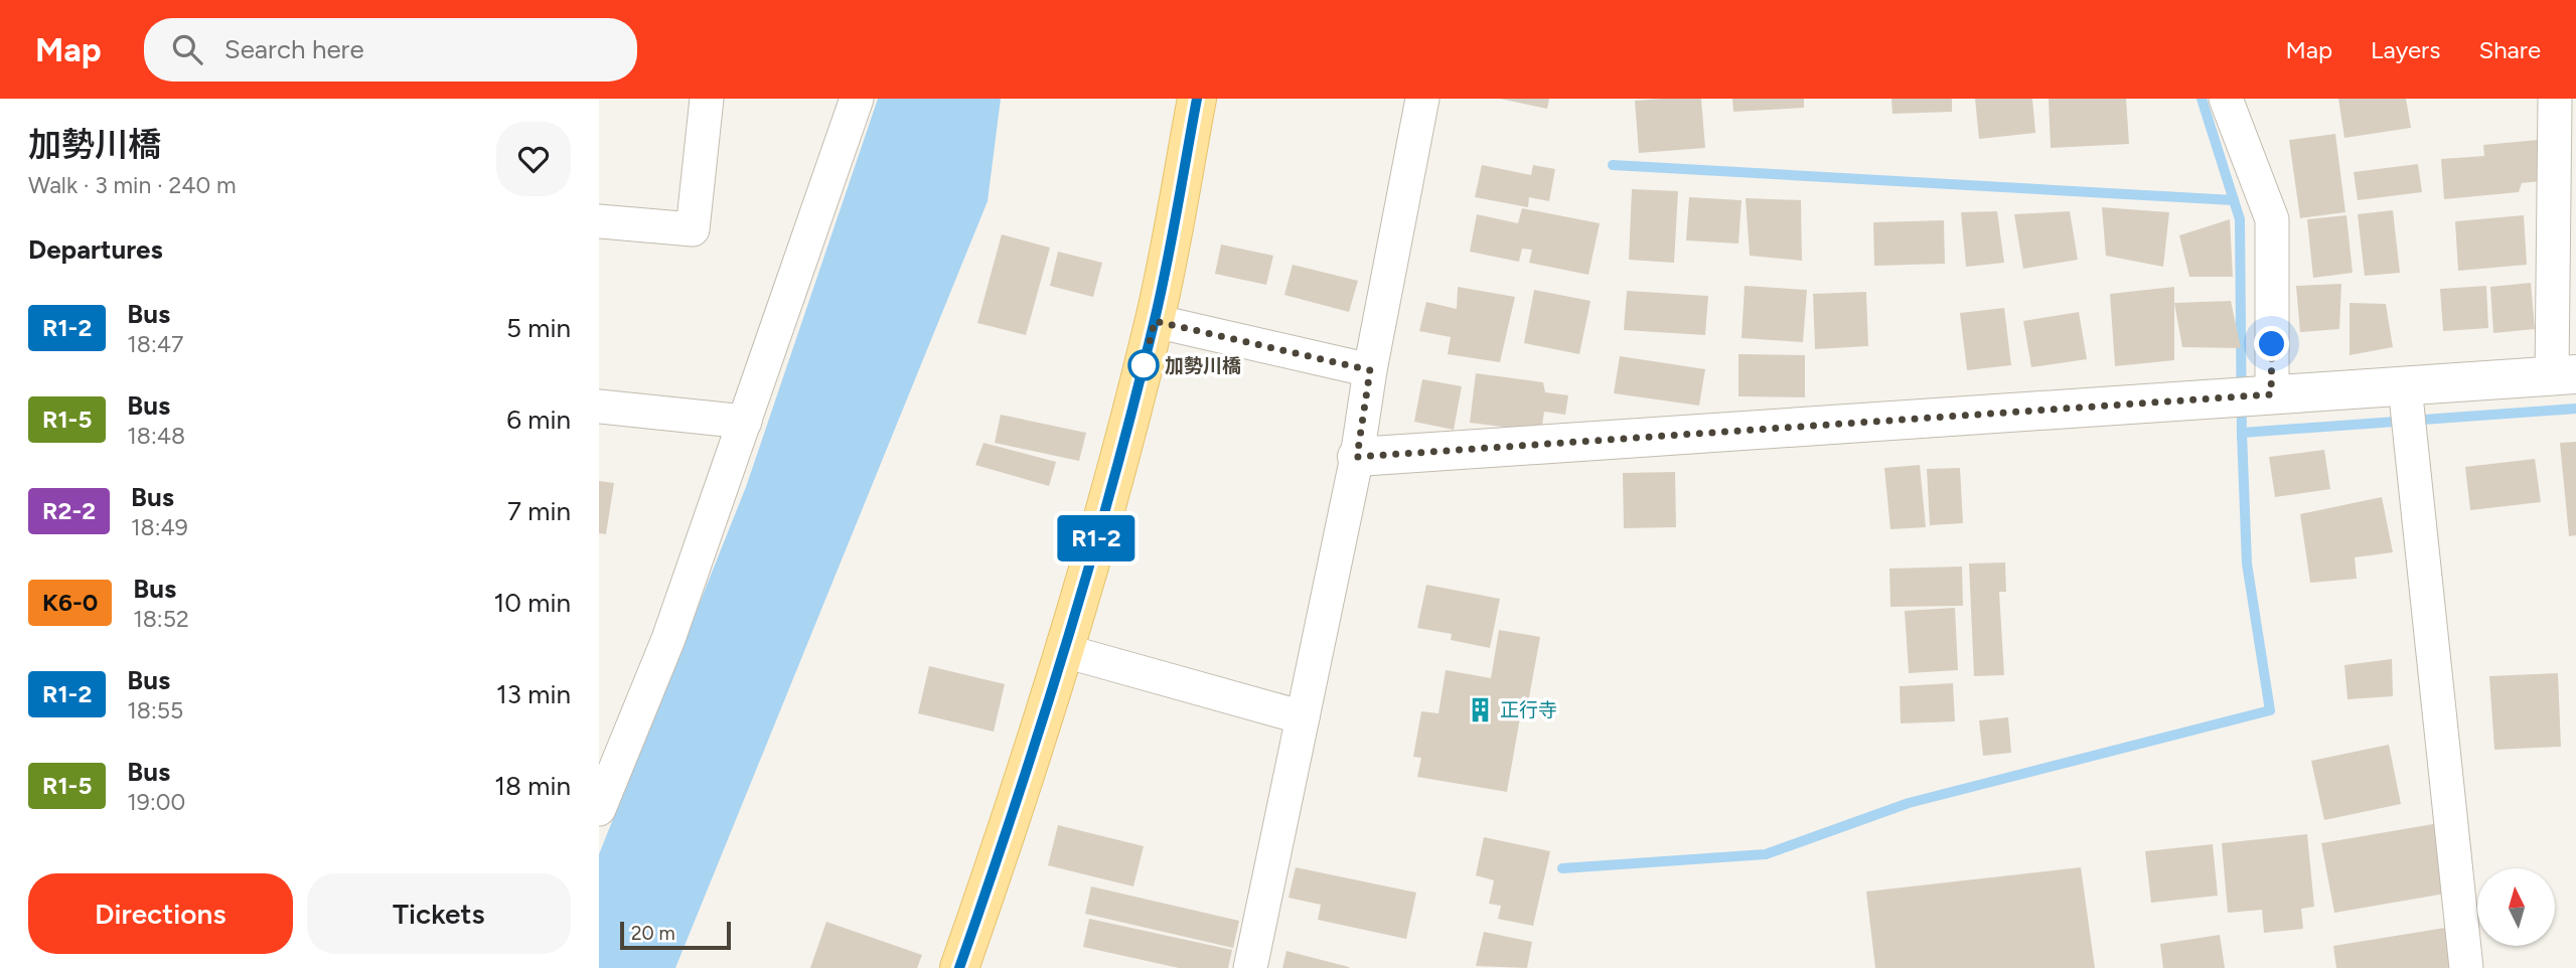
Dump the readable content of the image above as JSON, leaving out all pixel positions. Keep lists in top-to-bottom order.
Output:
{
  "places": {
    "other": ["加勢川橋"],
    "building": ["正行寺"]
  },
  "lines": ["bus line R1-2"],
  "scale_bar": "20 m",
  "north": "top",
  "page": {
    "header": "Map",
    "search": "Search here",
    "nav": ["Map", "Layers", "Share"],
    "heading": [
      ["加勢川橋", "Walk · 3 min · 240 m"],
      "Departures"
    ],
    "on_map": "R1-2",
    "list": [
      {
        "mark": "R1-2",
        "name": "Bus",
        "note": "18:47",
        "value": "5 min"
      },
      {
        "mark": "R1-5",
        "name": "Bus",
        "note": "18:48",
        "value": "6 min"
      },
      {
        "mark": "R2-2",
        "name": "Bus",
        "note": "18:49",
        "value": "7 min"
      },
      {
        "mark": "K6-0",
        "name": "Bus",
        "note": "18:52",
        "value": "10 min"
      },
      {
        "mark": "R1-2",
        "name": "Bus",
        "note": "18:55",
        "value": "13 min"
      },
      {
        "mark": "R1-5",
        "name": "Bus",
        "note": "19:00",
        "value": "18 min"
      }
    ],
    "buttons": ["Directions", "Tickets"],
    "scale": "20 m"
  }
}
